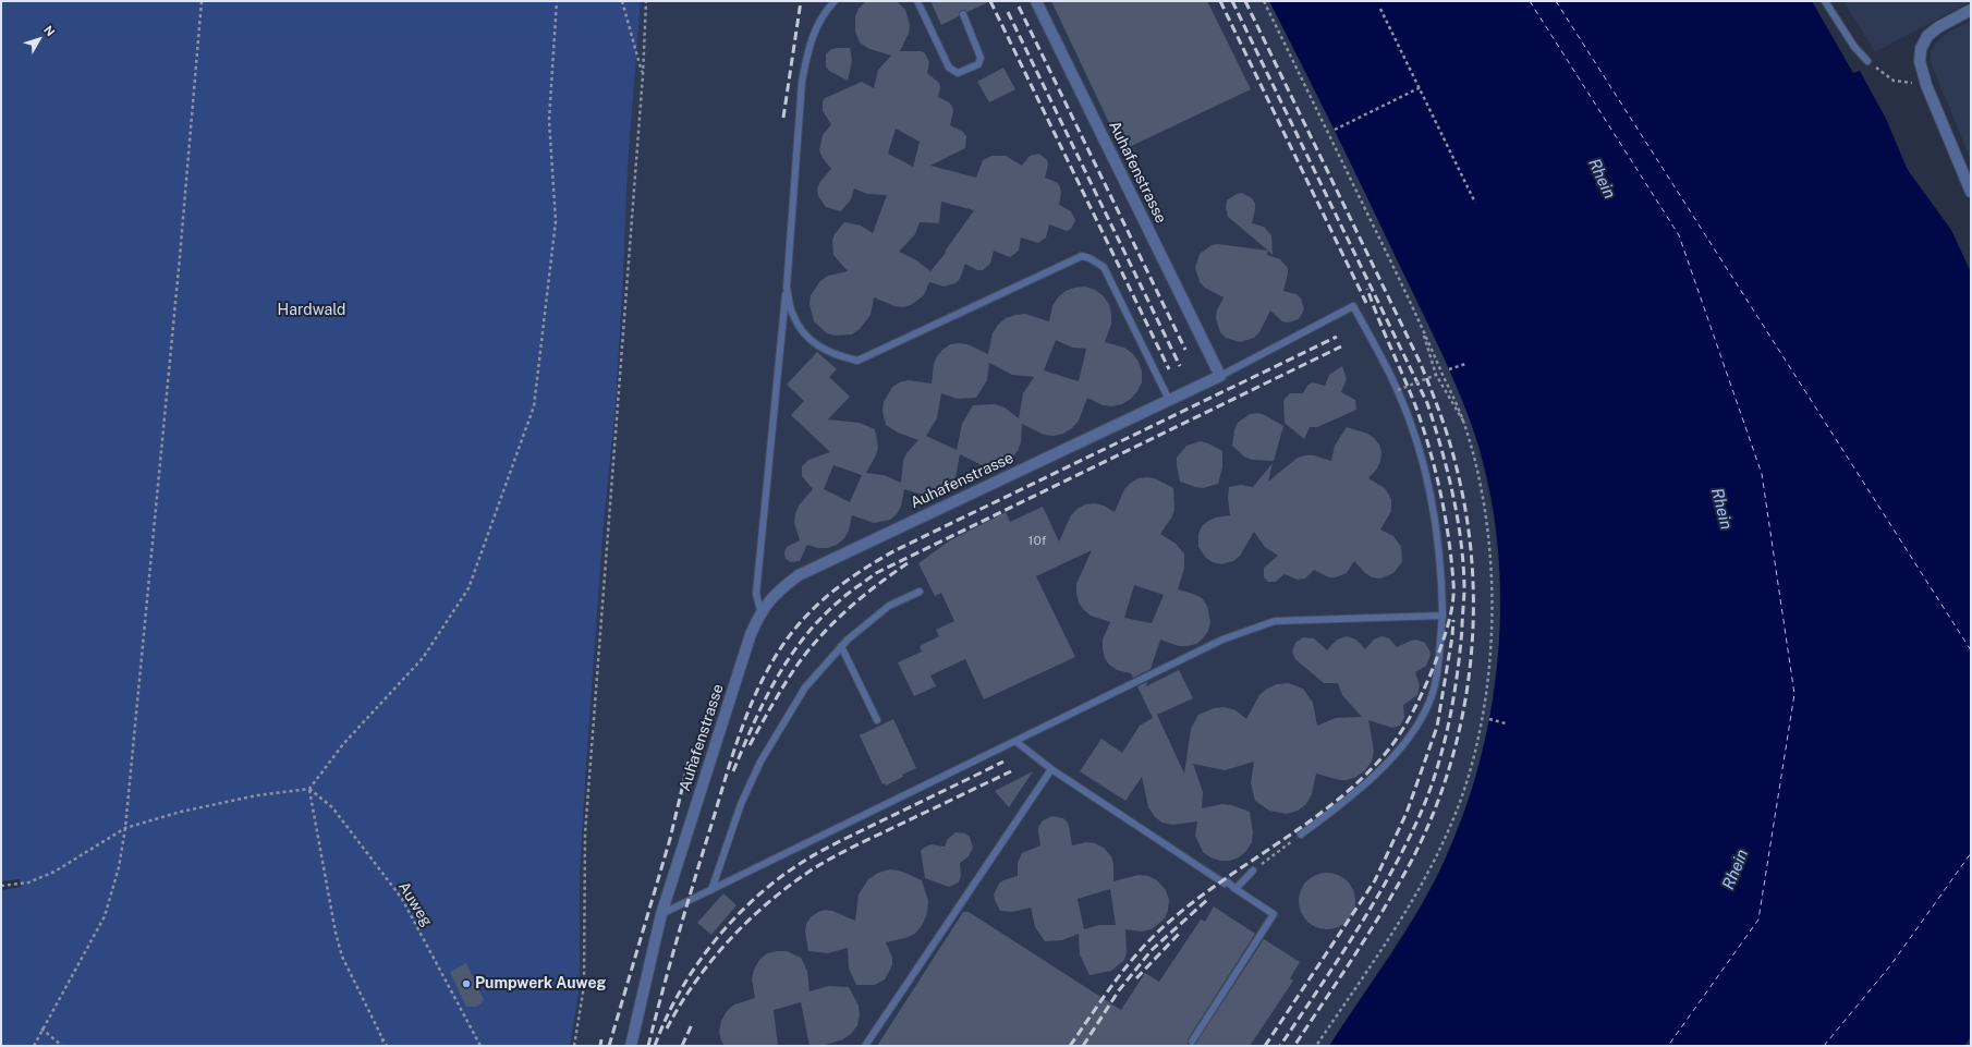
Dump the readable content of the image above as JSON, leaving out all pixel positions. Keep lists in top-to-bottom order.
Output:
{
  "streets": {
    "street": ["Auhafenstrasse"],
    "path": ["Auweg"]
  },
  "water": ["Rhein"],
  "parks": ["Hardwald"],
  "places": ["Pumpwerk Auweg"],
  "house_numbers": ["10f"],
  "north": "top right"
}
